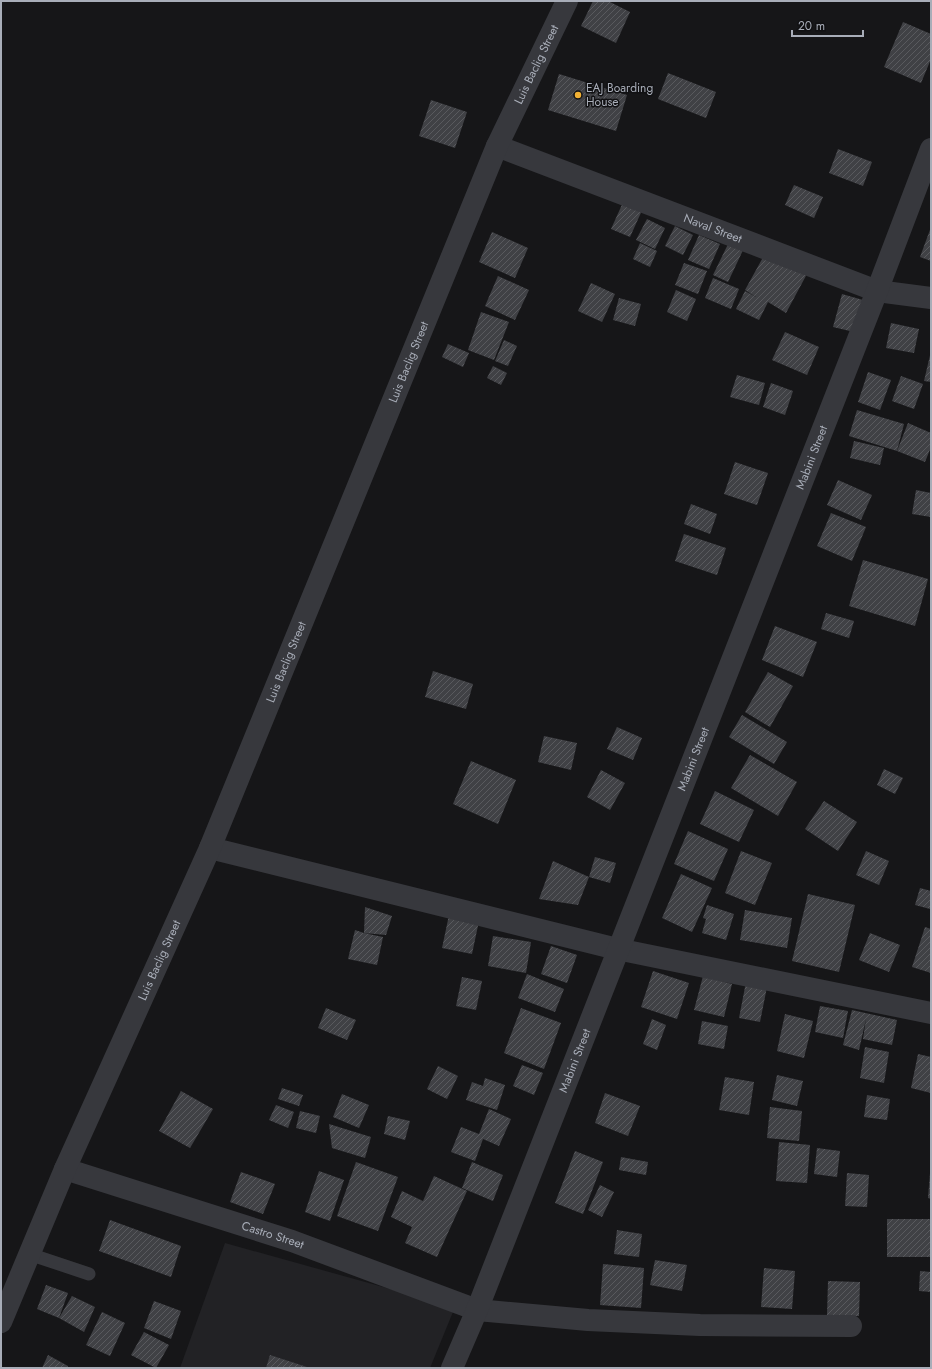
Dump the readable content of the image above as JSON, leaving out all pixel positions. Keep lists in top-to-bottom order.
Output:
{
  "streets": {
    "street": [
      "Luis Baclig Street",
      "Naval Street",
      "Mabini Street",
      "Castro Street"
    ]
  },
  "crossings": [
    ["Luis Baclig Street", "Naval Street"],
    ["Luis Baclig Street", "Castro Street"],
    ["Naval Street", "Mabini Street"],
    ["Mabini Street", "Castro Street"]
  ],
  "places": ["EAJ Boarding House"],
  "scale_bar": "20 m"
}
